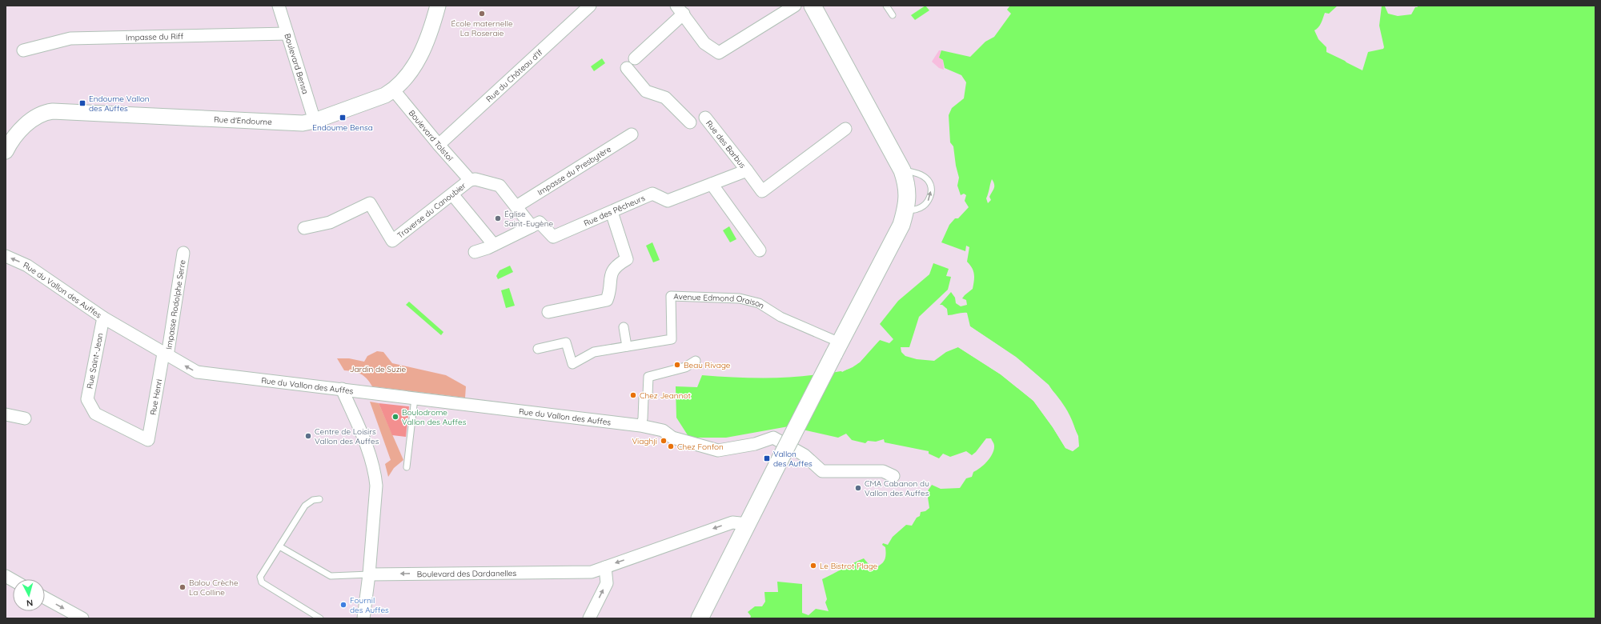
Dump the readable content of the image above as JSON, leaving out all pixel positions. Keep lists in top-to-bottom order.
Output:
{
  "streets": {
    "street": [
      "Impasse du Riff",
      "Boulevard Bensa",
      "Rue du Château d'If",
      "Rue d'Endoume",
      "Boulevard Tolstoï",
      "Rue des Barbus",
      "Impasse du Presbytère",
      "Traverse du Canoubier",
      "Rue des Pêcheurs",
      "Rue du Vallon des Auffes",
      "Avenue Edmond Oraison",
      "Impasse Rodolphe Serre",
      "Rue Saint-Jean",
      "Rue Henri",
      "Boulevard des Dardanelles"
    ]
  },
  "crossings": [
    ["Impasse du Riff", "Boulevard Bensa"],
    ["Boulevard Bensa", "Rue d'Endoume"],
    ["Rue du Château d'If", "Boulevard Tolstoï"],
    ["Rue d'Endoume", "Boulevard Tolstoï"],
    ["Boulevard Tolstoï", "Traverse du Canoubier"],
    ["Rue des Barbus", "Rue des Pêcheurs"],
    ["Rue du Vallon des Auffes", "Impasse Rodolphe Serre"],
    ["Rue du Vallon des Auffes", "Rue Saint-Jean"],
    ["Rue du Vallon des Auffes", "Rue Henri"],
    ["Impasse Rodolphe Serre", "Rue Henri"],
    ["Rue Saint-Jean", "Rue Henri"]
  ],
  "one_way": ["Boulevard des Dardanelles"],
  "parks": ["Jardin de Suzie"],
  "places": {
    "other": [
      "École maternelle La Roseraie",
      "Église Saint-Eugène",
      "Beau Rivage",
      "Chez Jeannot",
      "Boulodrome Vallon des Auffes",
      "Centre de Loisirs Vallon des Auffes",
      "Viaghji",
      "Chez Fonfon",
      "CMA Cabanon du Vallon des Auffes",
      "Le Bistrot Plage",
      "Balou Crèche La Colline",
      "Fournil des Auffes"
    ],
    "transit": ["Endoume Vallon des Auffes", "Endoume Bensa", "Vallon des Auffes"]
  },
  "north": "bottom"
}
